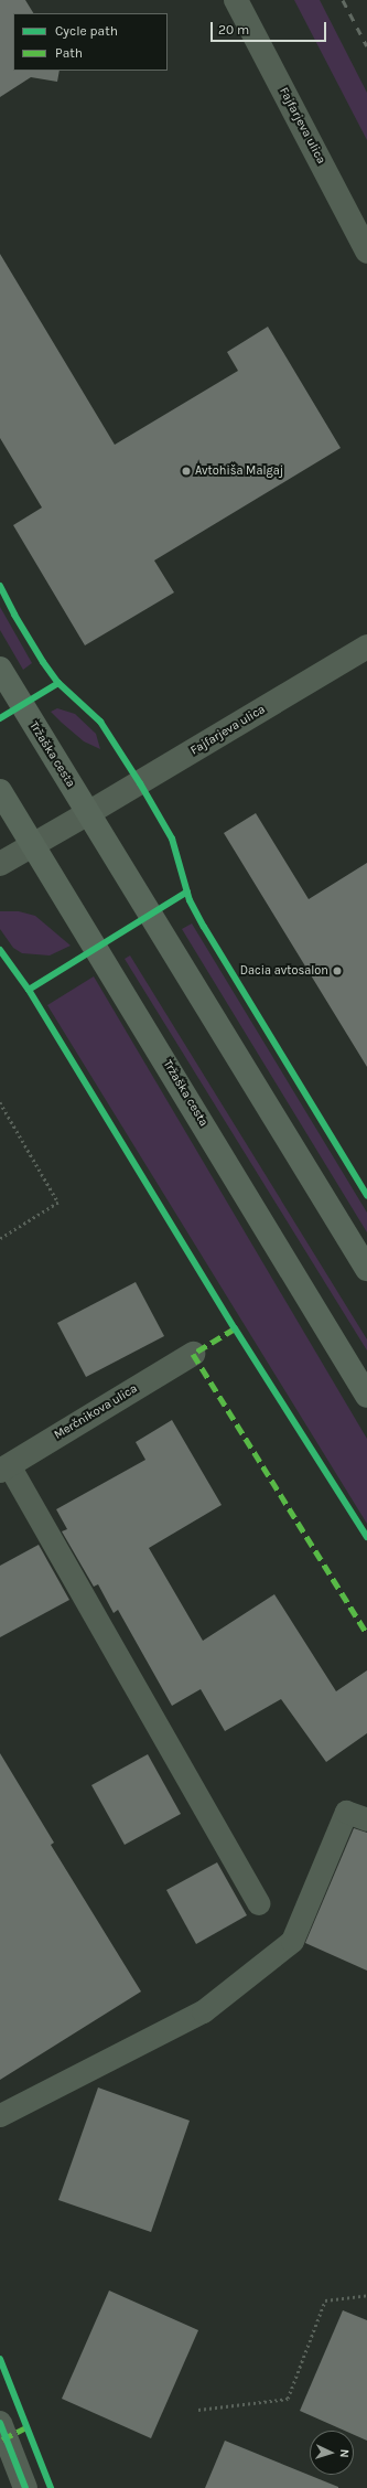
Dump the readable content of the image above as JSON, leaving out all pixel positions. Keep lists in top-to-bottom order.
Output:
{
  "streets": {
    "main road": ["Tržaška cesta"],
    "street": ["Fajfarjeva ulica", "Merčnikova ulica"]
  },
  "crossings": [
    ["Fajfarjeva ulica", "Tržaška cesta"]
  ],
  "places": ["Avtohiša Malgaj", "Dacia avtosalon"],
  "legend": ["Cycle path", "Path"],
  "scale_bar": "20 m",
  "north": "right"
}
